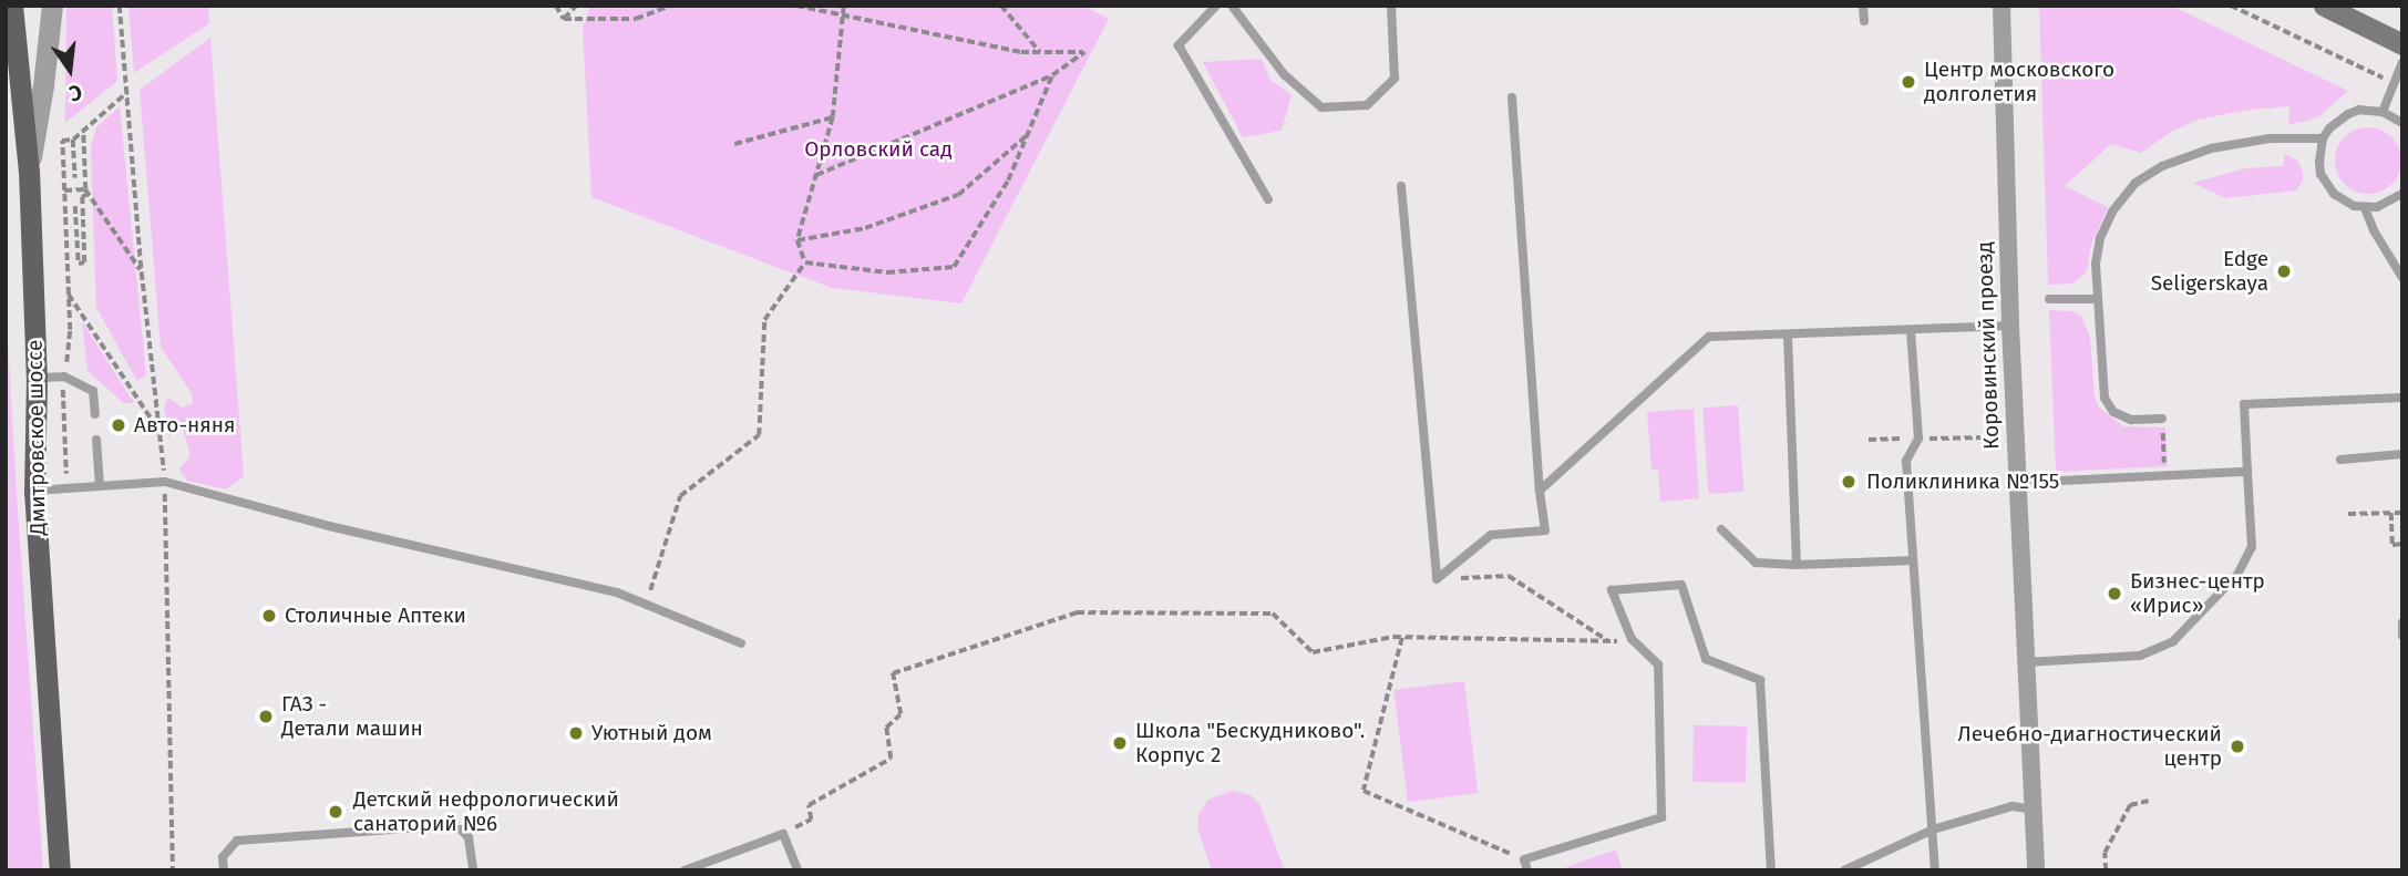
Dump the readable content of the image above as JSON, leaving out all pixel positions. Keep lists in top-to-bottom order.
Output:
{
  "streets": {
    "main road": ["Дмитровское шоссе"],
    "street": ["Коровинский проезд"]
  },
  "parks": ["Орловский сад"],
  "places": [
    "Центр московского долголетия",
    "Edge Seligerskaya",
    "Авто-няня",
    "Поликлиника №155",
    "Бизнес-центр «Ирис»",
    "Столичные Аптеки",
    "ГАЗ - Детали машин",
    "Уютный дом",
    "Школа \"Бескудниково\". Корпус 2",
    "Лечебно-диагностический центр",
    "Детский нефрологический санаторий №6"
  ],
  "north": "bottom"
}
